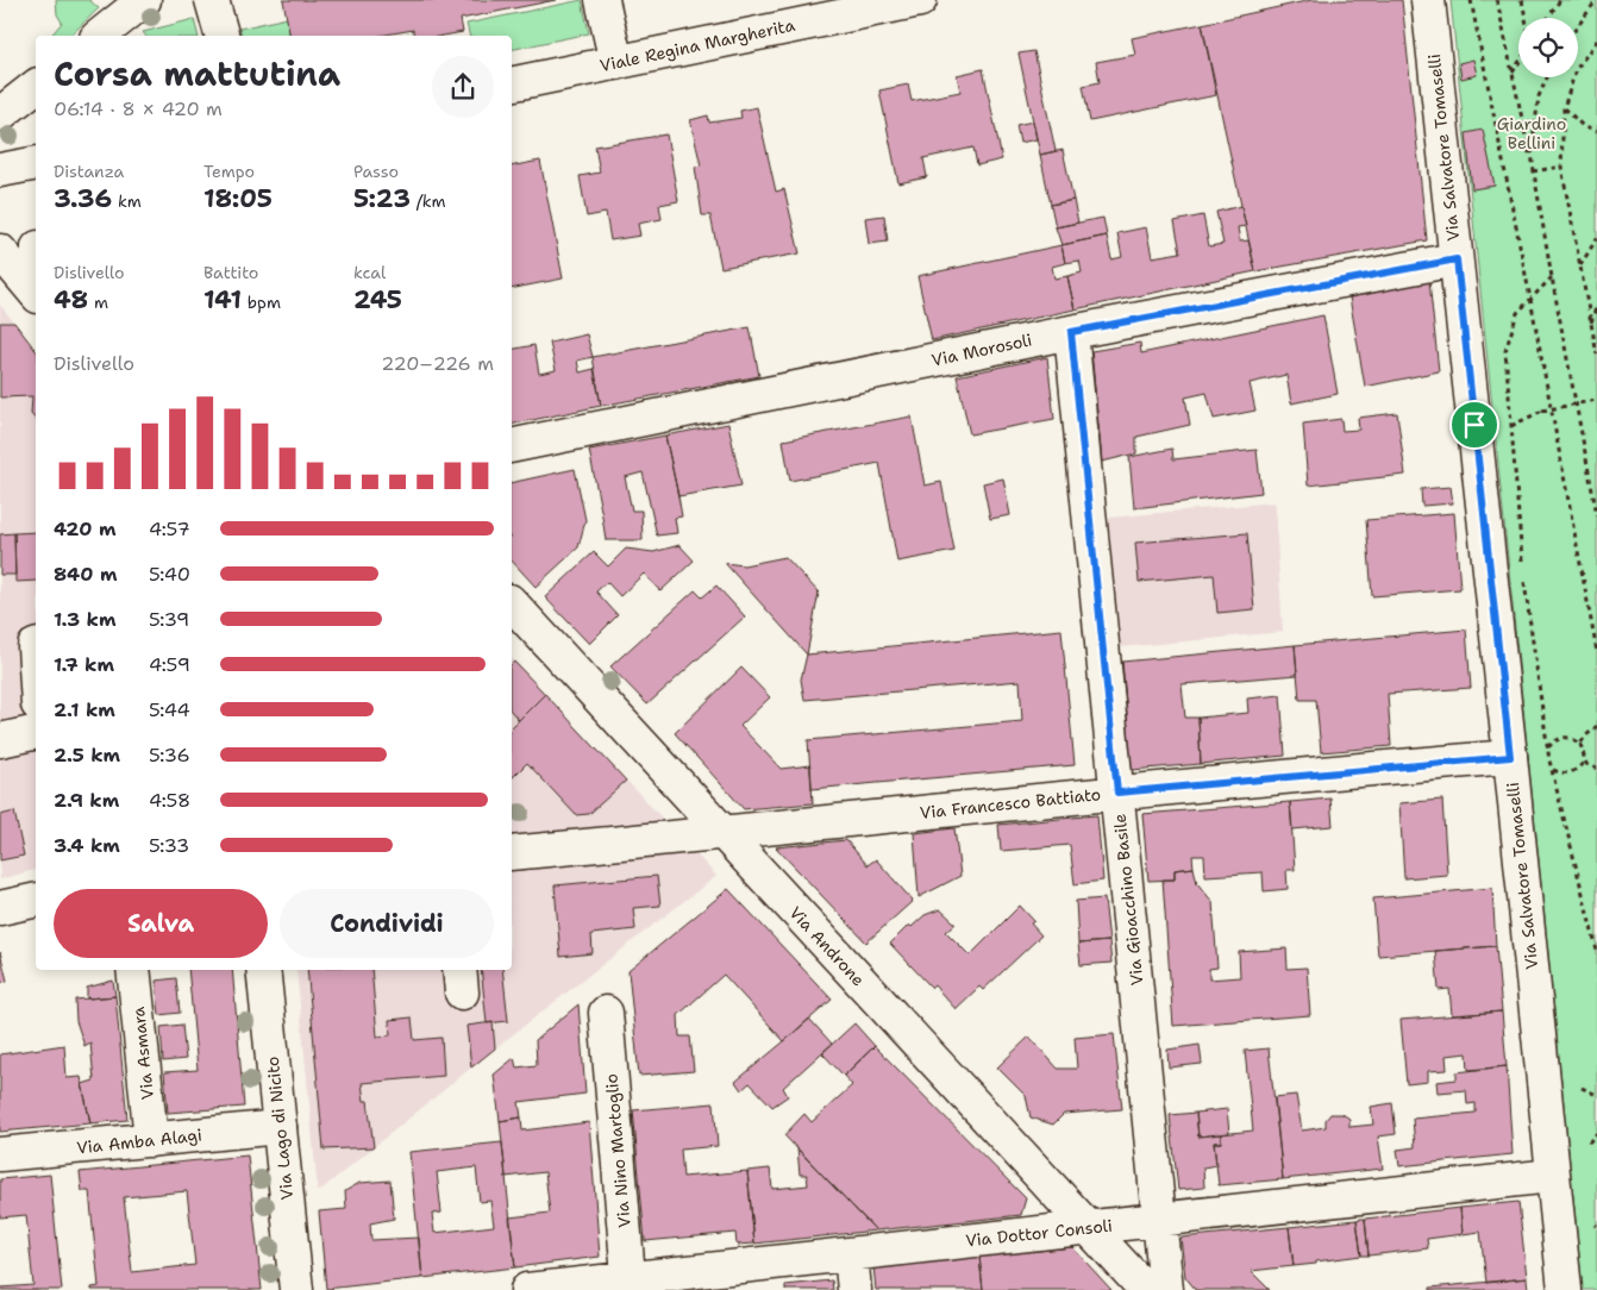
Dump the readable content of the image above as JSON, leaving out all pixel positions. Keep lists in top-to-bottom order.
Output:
{
  "streets": {
    "street": [
      "Viale Regina Margherita",
      "Via Salvatore Tomaselli",
      "Via Morosoli",
      "Via Francesco Battiato",
      "Via Gioacchino Basile",
      "Via Androne",
      "Via Asmara",
      "Via Lago di Nicito",
      "Via Amba Alagi",
      "Via Nino Martoglio",
      "Via Dottor Consoli"
    ]
  },
  "crossings": [
    ["Via Salvatore Tomaselli", "Via Morosoli"],
    ["Via Salvatore Tomaselli", "Via Francesco Battiato"],
    ["Via Salvatore Tomaselli", "Via Dottor Consoli"],
    ["Via Morosoli", "Via Gioacchino Basile"],
    ["Via Francesco Battiato", "Via Gioacchino Basile"],
    ["Via Francesco Battiato", "Via Androne"],
    ["Via Gioacchino Basile", "Via Dottor Consoli"],
    ["Via Androne", "Via Dottor Consoli"],
    ["Via Asmara", "Via Amba Alagi"],
    ["Via Lago di Nicito", "Via Amba Alagi"],
    ["Via Nino Martoglio", "Via Dottor Consoli"]
  ],
  "parks": ["Giardino Bellini"],
  "page": {
    "heading": ["Corsa mattutina", "06:14 · 8 × 420 m"],
    "stats": [
      ["Distanza", "3.36 km"],
      ["Tempo", "18:05"],
      ["Passo", "5:23 /km"],
      ["Dislivello", "48 m"],
      ["Battito", "141 bpm"],
      ["kcal", "245"]
    ],
    "chart": ["Dislivello", "220–226 m"],
    "list": [
      {
        "name": "420 m",
        "note": "4:57"
      },
      {
        "name": "840 m",
        "note": "5:40"
      },
      {
        "name": "1.3 km",
        "note": "5:39"
      },
      {
        "name": "1.7 km",
        "note": "4:59"
      },
      {
        "name": "2.1 km",
        "note": "5:44"
      },
      {
        "name": "2.5 km",
        "note": "5:36"
      },
      {
        "name": "2.9 km",
        "note": "4:58"
      },
      {
        "name": "3.4 km",
        "note": "5:33"
      }
    ],
    "buttons": ["Salva", "Condividi"]
  }
}
